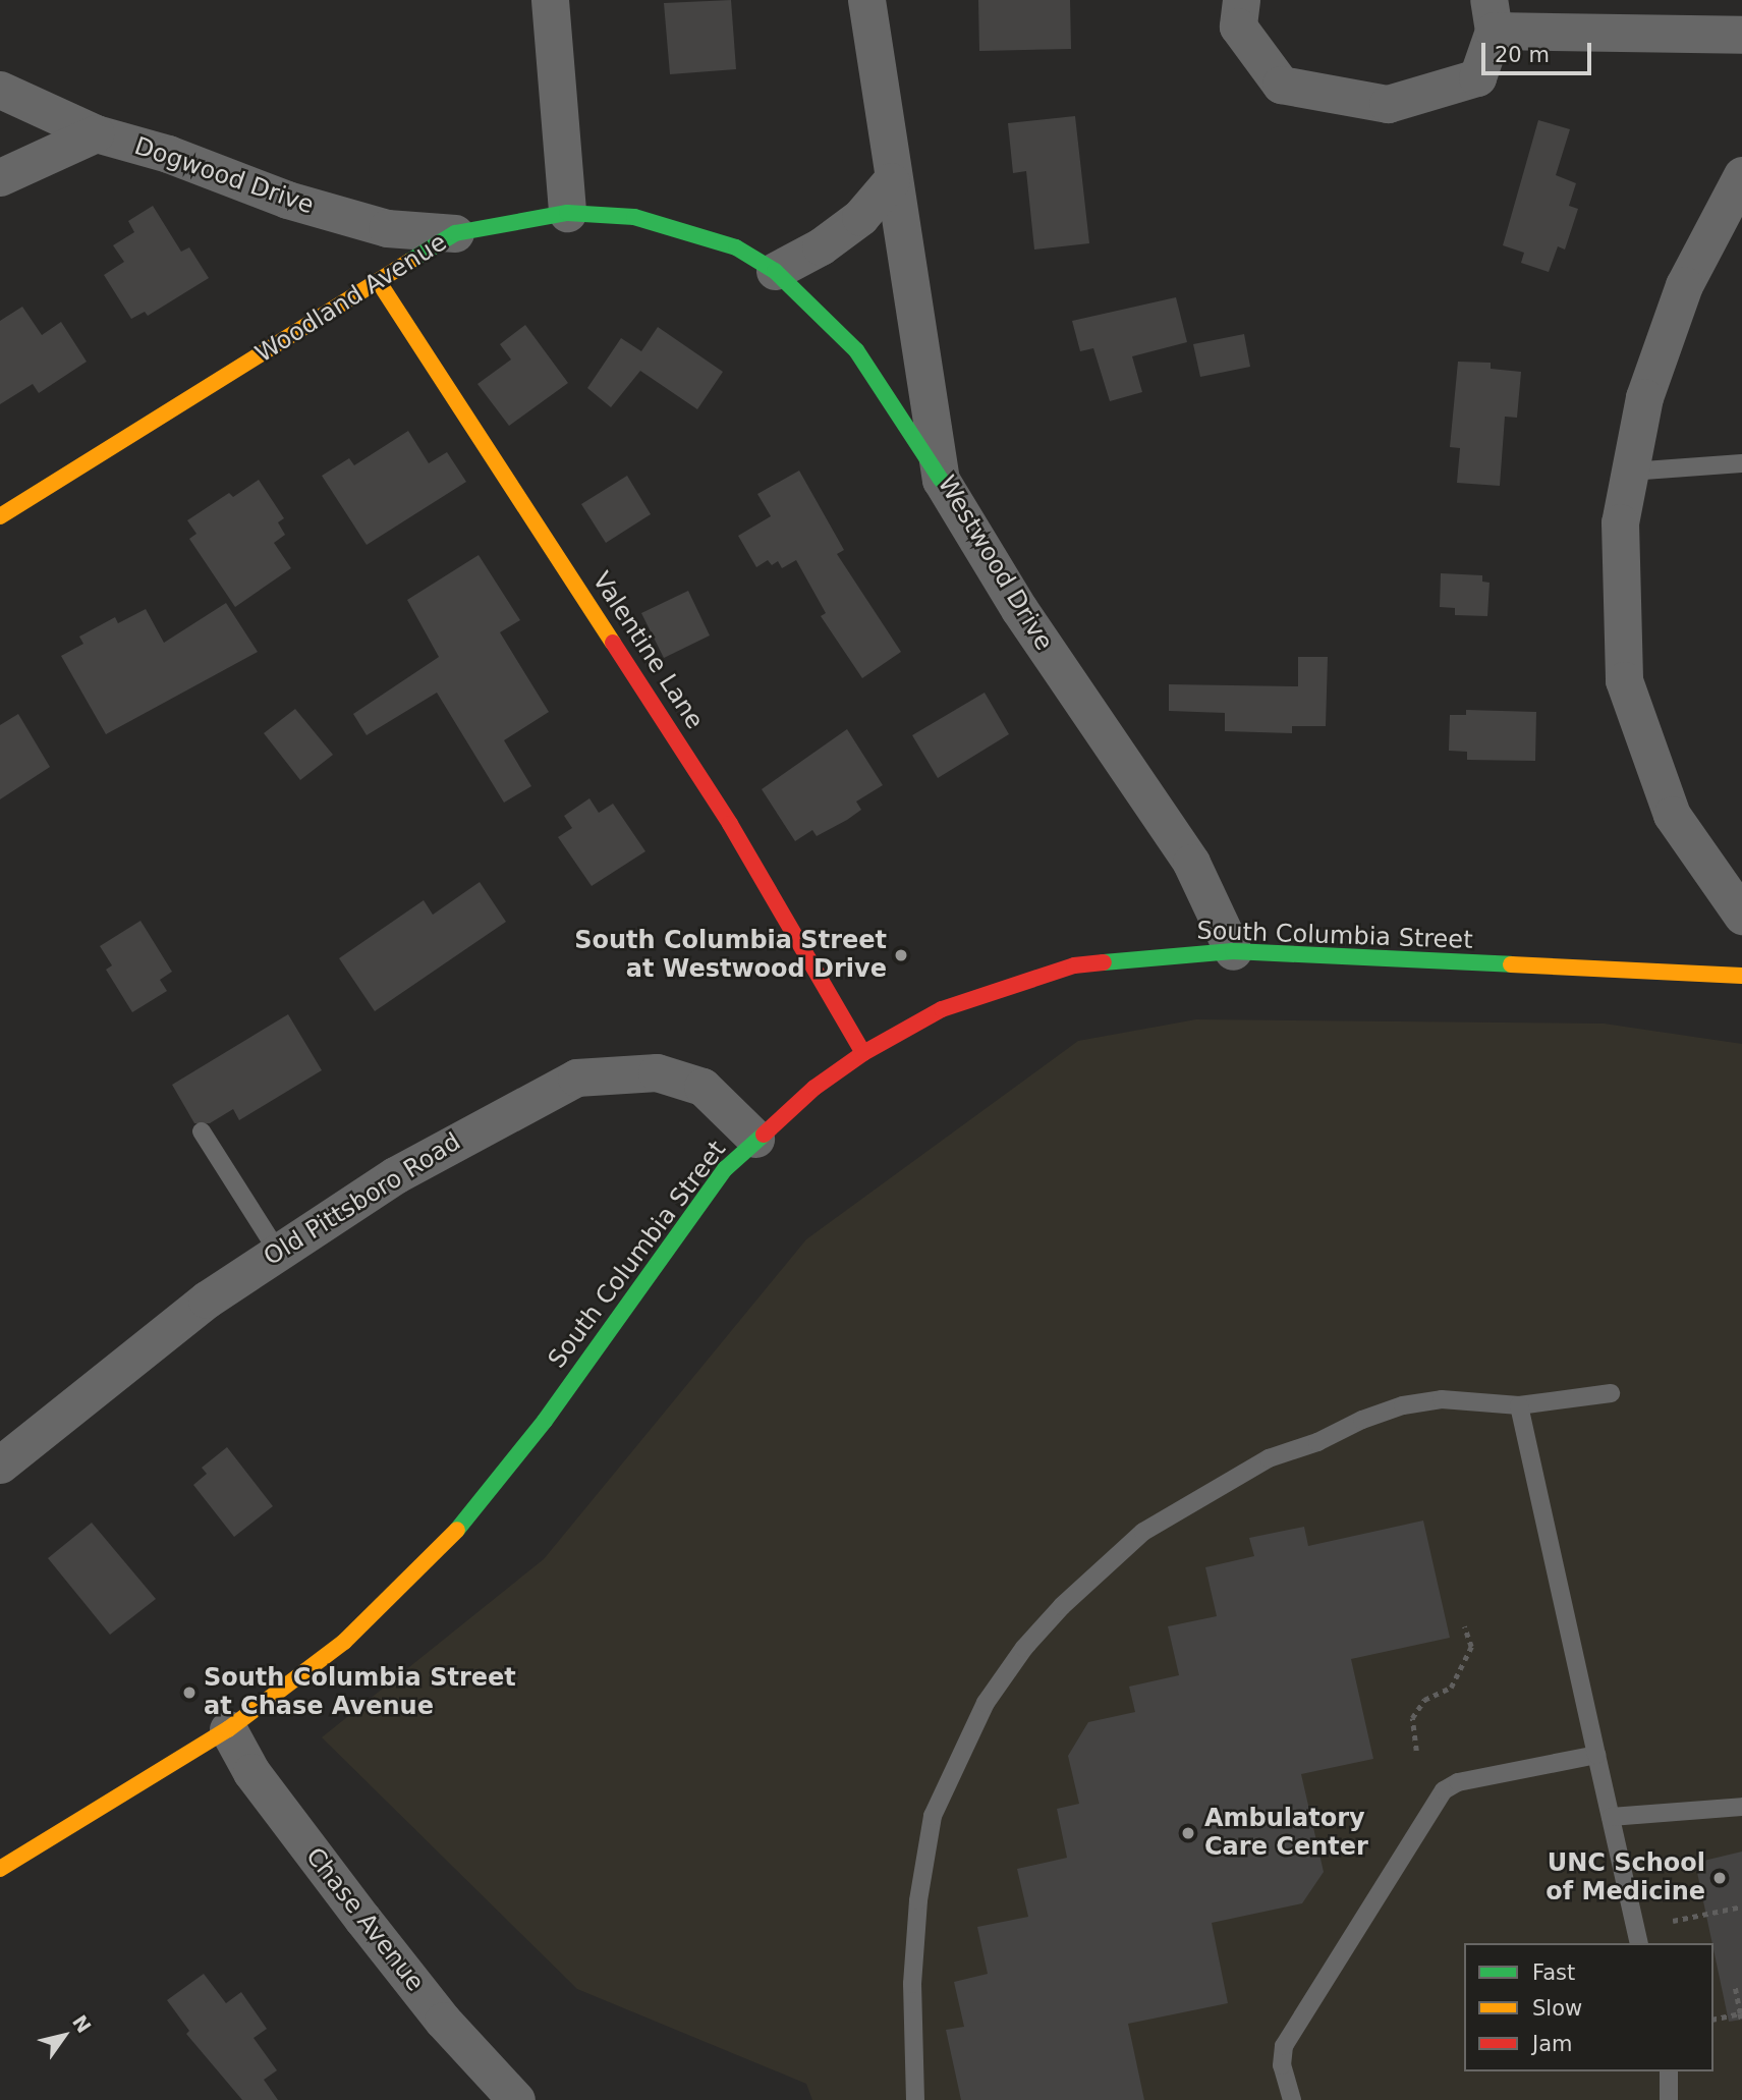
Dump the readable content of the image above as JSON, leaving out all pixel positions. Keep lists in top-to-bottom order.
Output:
{
  "streets": {
    "main road": ["Woodland Avenue", "Valentine Lane", "South Columbia Street"],
    "street": [
      "Dogwood Drive",
      "Westwood Drive",
      "Old Pittsboro Road",
      "Chase Avenue"
    ]
  },
  "crossings": [
    ["Dogwood Drive", "Woodland Avenue"],
    ["Woodland Avenue", "Westwood Drive"],
    ["Woodland Avenue", "Valentine Lane"],
    ["Westwood Drive", "South Columbia Street"],
    ["Valentine Lane", "South Columbia Street"],
    ["South Columbia Street", "Old Pittsboro Road"],
    ["South Columbia Street", "Chase Avenue"]
  ],
  "places": [
    "South Columbia Street at Westwood Drive",
    "South Columbia Street at Chase Avenue",
    "Ambulatory Care Center",
    "UNC School of Medicine"
  ],
  "legend": ["Fast", "Slow", "Jam"],
  "scale_bar": "20 m",
  "north": "top right"
}
